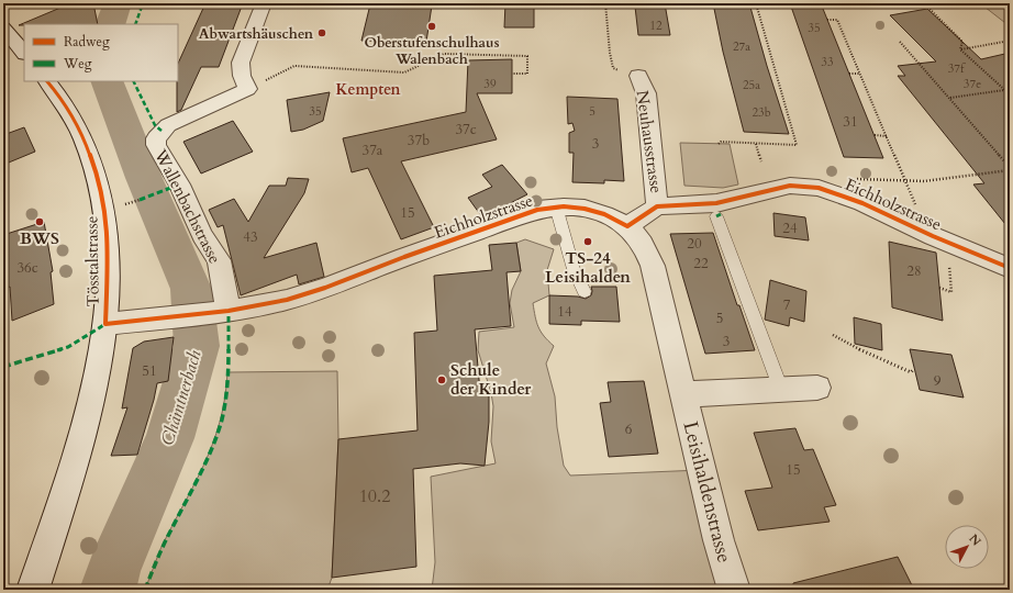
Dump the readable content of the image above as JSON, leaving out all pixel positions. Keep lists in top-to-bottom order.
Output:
{
  "streets": {
    "street": [
      "Neuhausstrasse",
      "Eichholzstrasse",
      "Wallenbachstrasse",
      "Tösstalstrasse",
      "Leisihaldenstrasse"
    ]
  },
  "crossings": [
    ["Neuhausstrasse", "Eichholzstrasse"],
    ["Eichholzstrasse", "Wallenbachstrasse"],
    ["Eichholzstrasse", "Tösstalstrasse"],
    ["Eichholzstrasse", "Leisihaldenstrasse"]
  ],
  "districts": ["Kempten"],
  "water": ["Chämtnerbach"],
  "places": [
    "Oberstufenschulhaus Walenbach",
    "Abwartshäuschen",
    "BWS",
    "TS-24 Leisihalden",
    "Schule der Kinder"
  ],
  "house_numbers": [
    "12",
    "35",
    "27a",
    "33",
    "37f",
    "39",
    "37e",
    "25a",
    "35",
    "5",
    "23b",
    "31",
    "37c",
    "37b",
    "3",
    "37a",
    "15",
    "24",
    "43",
    "20",
    "22",
    "36c",
    "28",
    "7",
    "14",
    "5",
    "3",
    "51",
    "9",
    "6",
    "15",
    "10.2"
  ],
  "legend": ["Radweg", "Weg"],
  "north": "top right"
}
